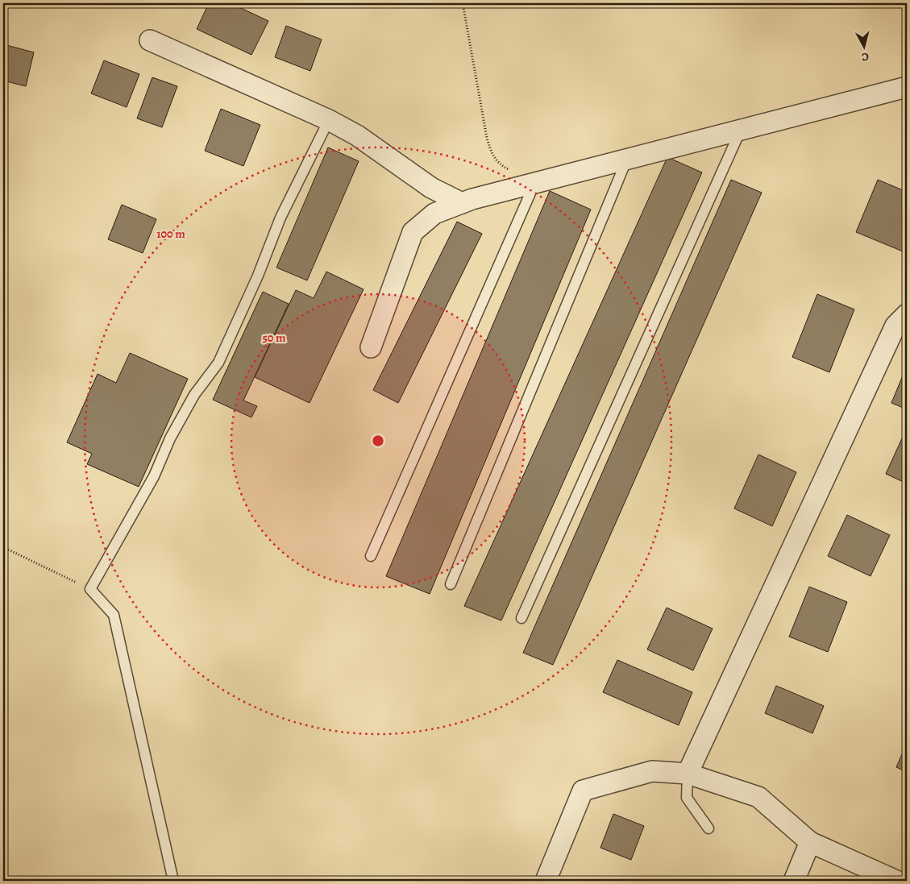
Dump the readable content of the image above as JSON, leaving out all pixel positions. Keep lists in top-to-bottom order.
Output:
{
  "north": "bottom",
  "rings": ["100 m", "50 m"]
}
